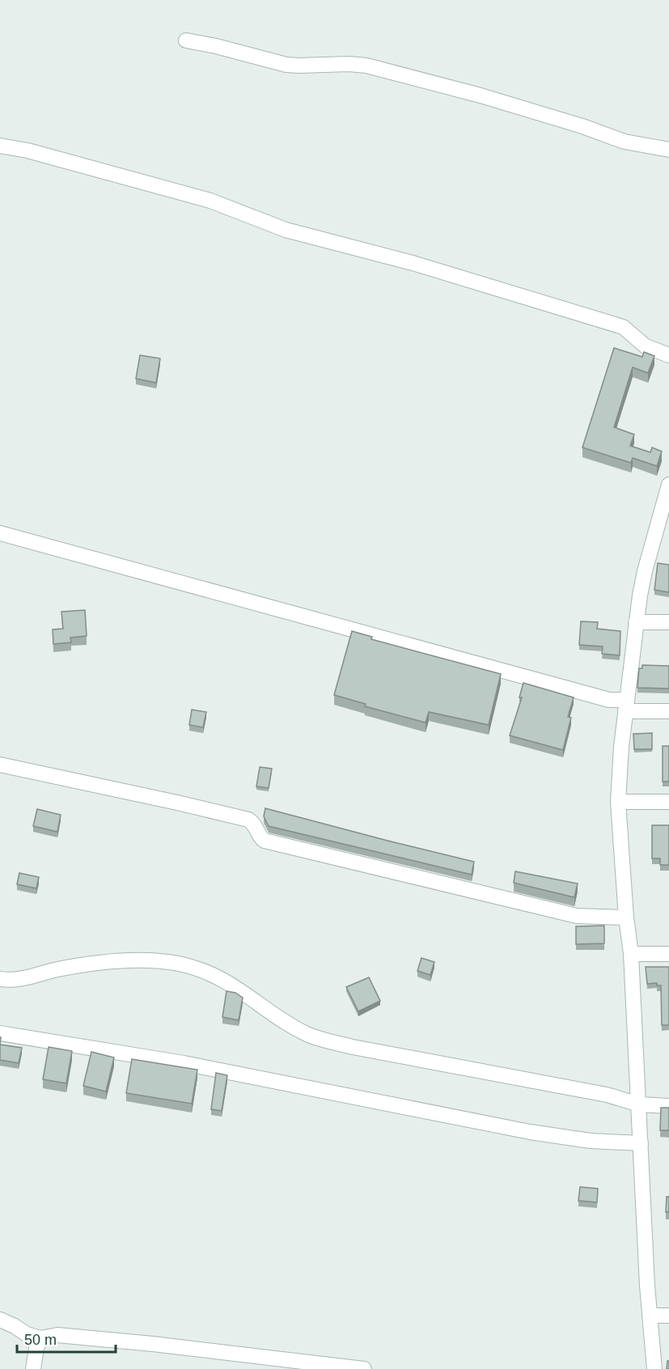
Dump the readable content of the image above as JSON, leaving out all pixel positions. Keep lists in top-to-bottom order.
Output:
{
  "scale_bar": "50 m"
}
